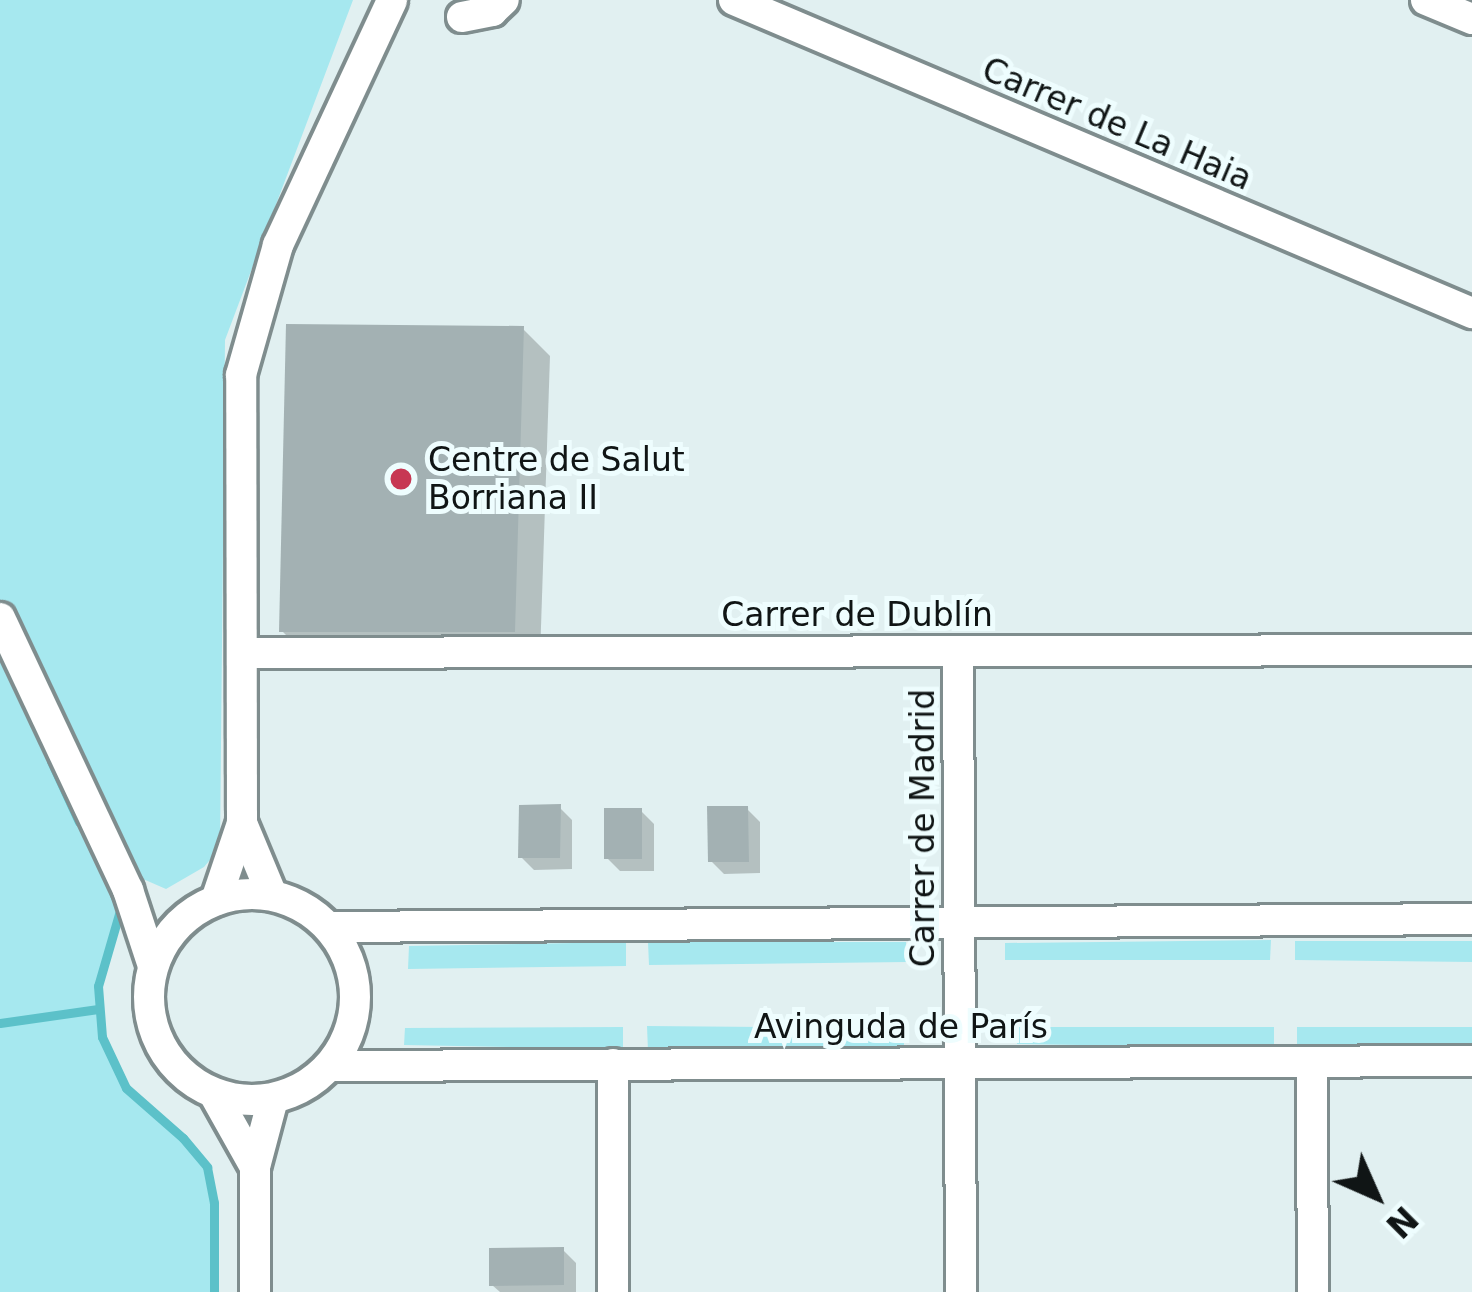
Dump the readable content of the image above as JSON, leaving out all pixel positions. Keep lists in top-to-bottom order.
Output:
{
  "streets": {
    "street": [
      "Carrer de La Haia",
      "Carrer de Dublín",
      "Carrer de Madrid",
      "Avinguda de París"
    ]
  },
  "crossings": [
    ["Carrer de Dublín", "Carrer de Madrid"],
    ["Carrer de Madrid", "Avinguda de París"]
  ],
  "places": ["Centre de Salut Borriana II"],
  "north": "bottom right"
}
